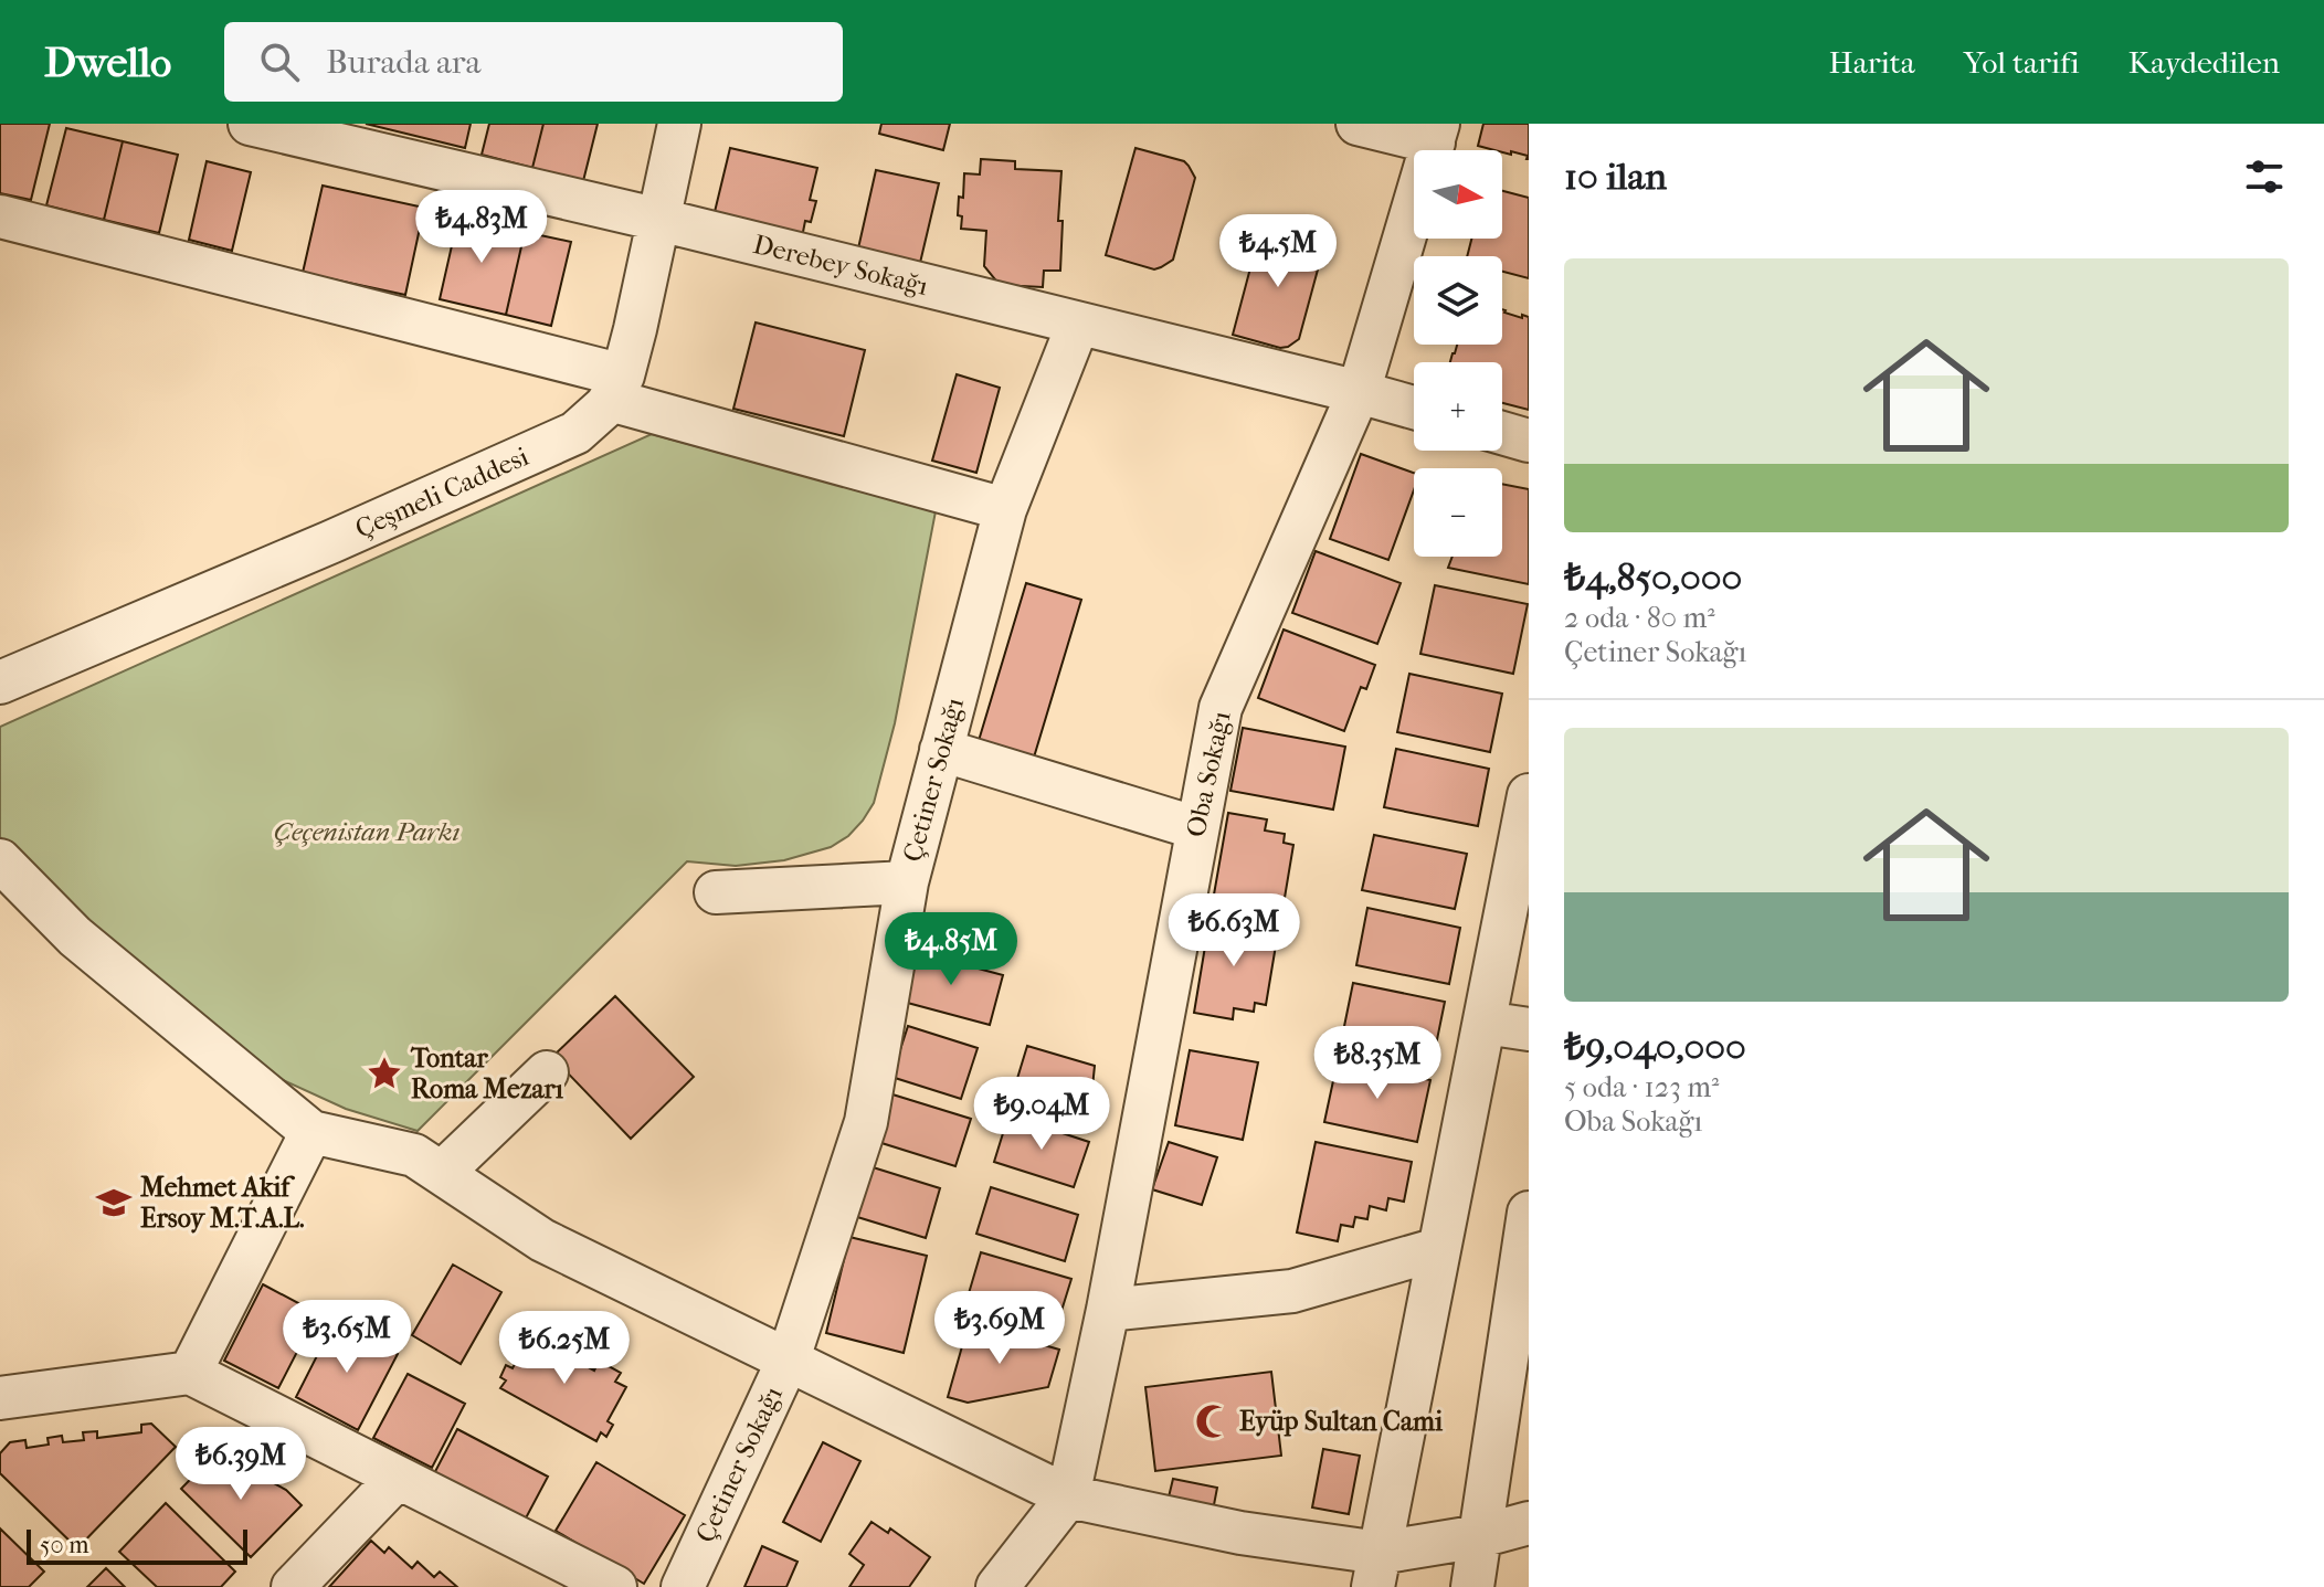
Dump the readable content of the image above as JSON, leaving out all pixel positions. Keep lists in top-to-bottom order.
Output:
{
  "streets": {
    "street": [
      "Derebey Sokağı",
      "Çeşmeli Caddesi",
      "Oba Sokağı",
      "Çetiner Sokağı"
    ]
  },
  "crossings": [
    ["Derebey Sokağı", "Oba Sokağı"],
    ["Derebey Sokağı", "Çetiner Sokağı"]
  ],
  "parks": ["Çeçenistan Parkı"],
  "places": {
    "place": ["Tontar Roma Mezarı"],
    "school or university": ["Mehmet Akif Ersoy M.T.A.L."],
    "mosque": ["Eyüp Sultan Cami"]
  },
  "scale_bar": "50 m",
  "north": "right",
  "page": {
    "header": "Dwello",
    "search": "Burada ara",
    "nav": ["Harita", "Yol tarifi", "Kaydedilen"],
    "heading": "10 ilan",
    "map_buttons": ["+", "−"],
    "price": [
      "₺4.83M",
      "₺4.5M",
      "₺6.63M",
      "₺4.85M",
      "₺8.35M",
      "₺9.04M",
      "₺3.69M",
      "₺3.65M",
      "₺6.25M",
      "₺6.39M"
    ],
    "list": [
      {
        "name": "₺4,850,000",
        "note": "2 oda · 80 m² · Çetiner Sokağı"
      },
      {
        "name": "₺9,040,000",
        "note": "5 oda · 123 m² · Oba Sokağı"
      }
    ],
    "scale": "50 m"
  }
}
